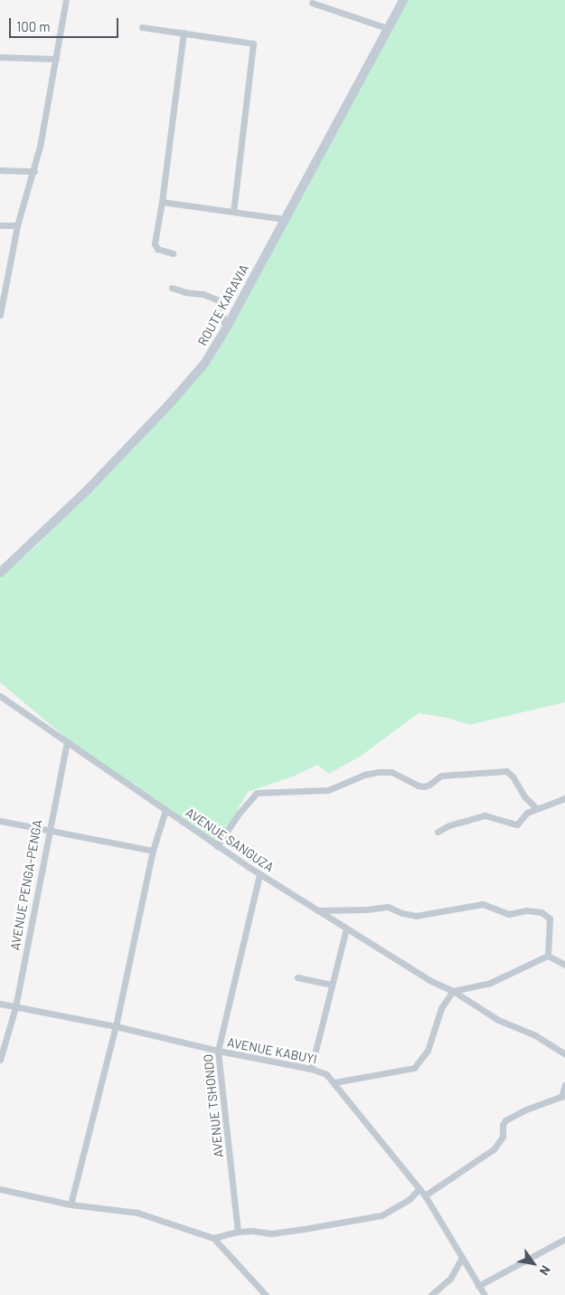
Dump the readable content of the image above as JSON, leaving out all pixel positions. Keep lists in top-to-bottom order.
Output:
{
  "streets": {
    "street": [
      "ROUTE KARAVIA",
      "AVENUE SANGUZA",
      "AVENUE PENGA-PENGA",
      "AVENUE KABUYI",
      "AVENUE TSHONDO"
    ]
  },
  "crossings": [
    ["AVENUE SANGUZA", "AVENUE PENGA-PENGA"],
    ["AVENUE SANGUZA", "AVENUE TSHONDO"],
    ["AVENUE PENGA-PENGA", "AVENUE KABUYI"],
    ["AVENUE KABUYI", "AVENUE TSHONDO"]
  ],
  "scale_bar": "100 m",
  "north": "bottom right"
}
